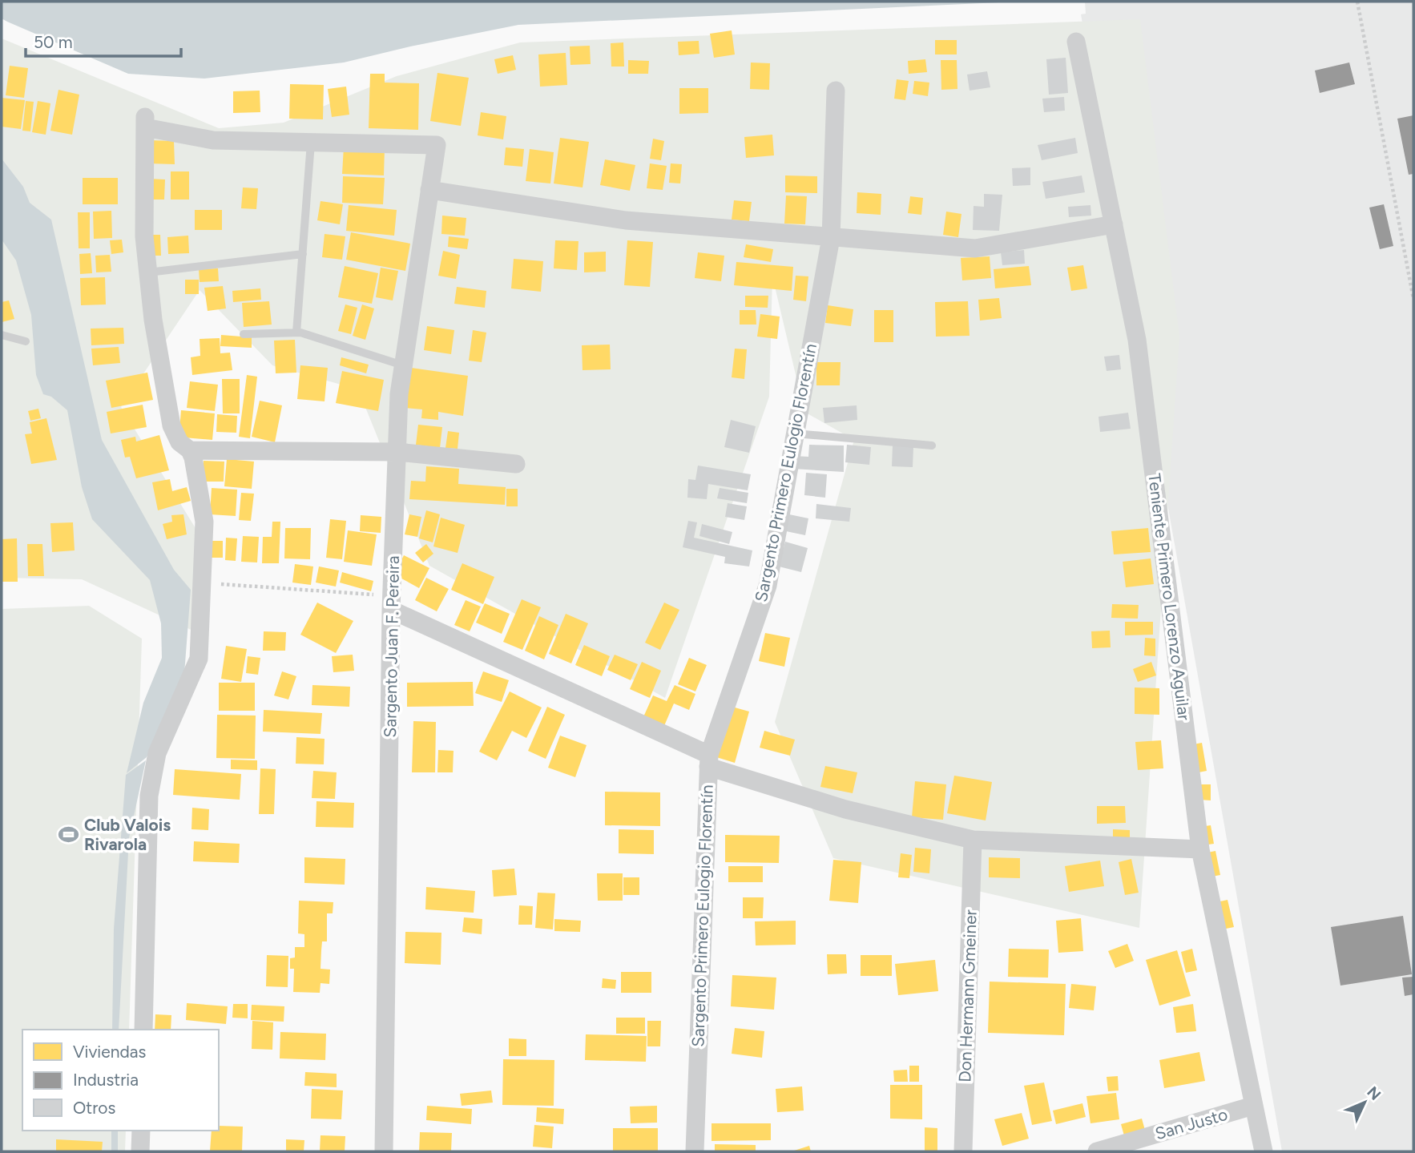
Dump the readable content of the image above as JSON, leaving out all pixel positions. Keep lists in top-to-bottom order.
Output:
{
  "streets": {
    "street": [
      "Sargento Primero Eulogio Florentín",
      "Teniente Primero Lorenzo Aguilar",
      "Sargento Juan F. Pereira",
      "Don Hermann Gmeiner",
      "San Justo"
    ]
  },
  "crossings": [
    ["Teniente Primero Lorenzo Aguilar", "San Justo"]
  ],
  "places": {
    "sports": ["Club Valois Rivarola"]
  },
  "legend": ["Viviendas", "Industria", "Otros"],
  "scale_bar": "50 m",
  "north": "top right"
}
